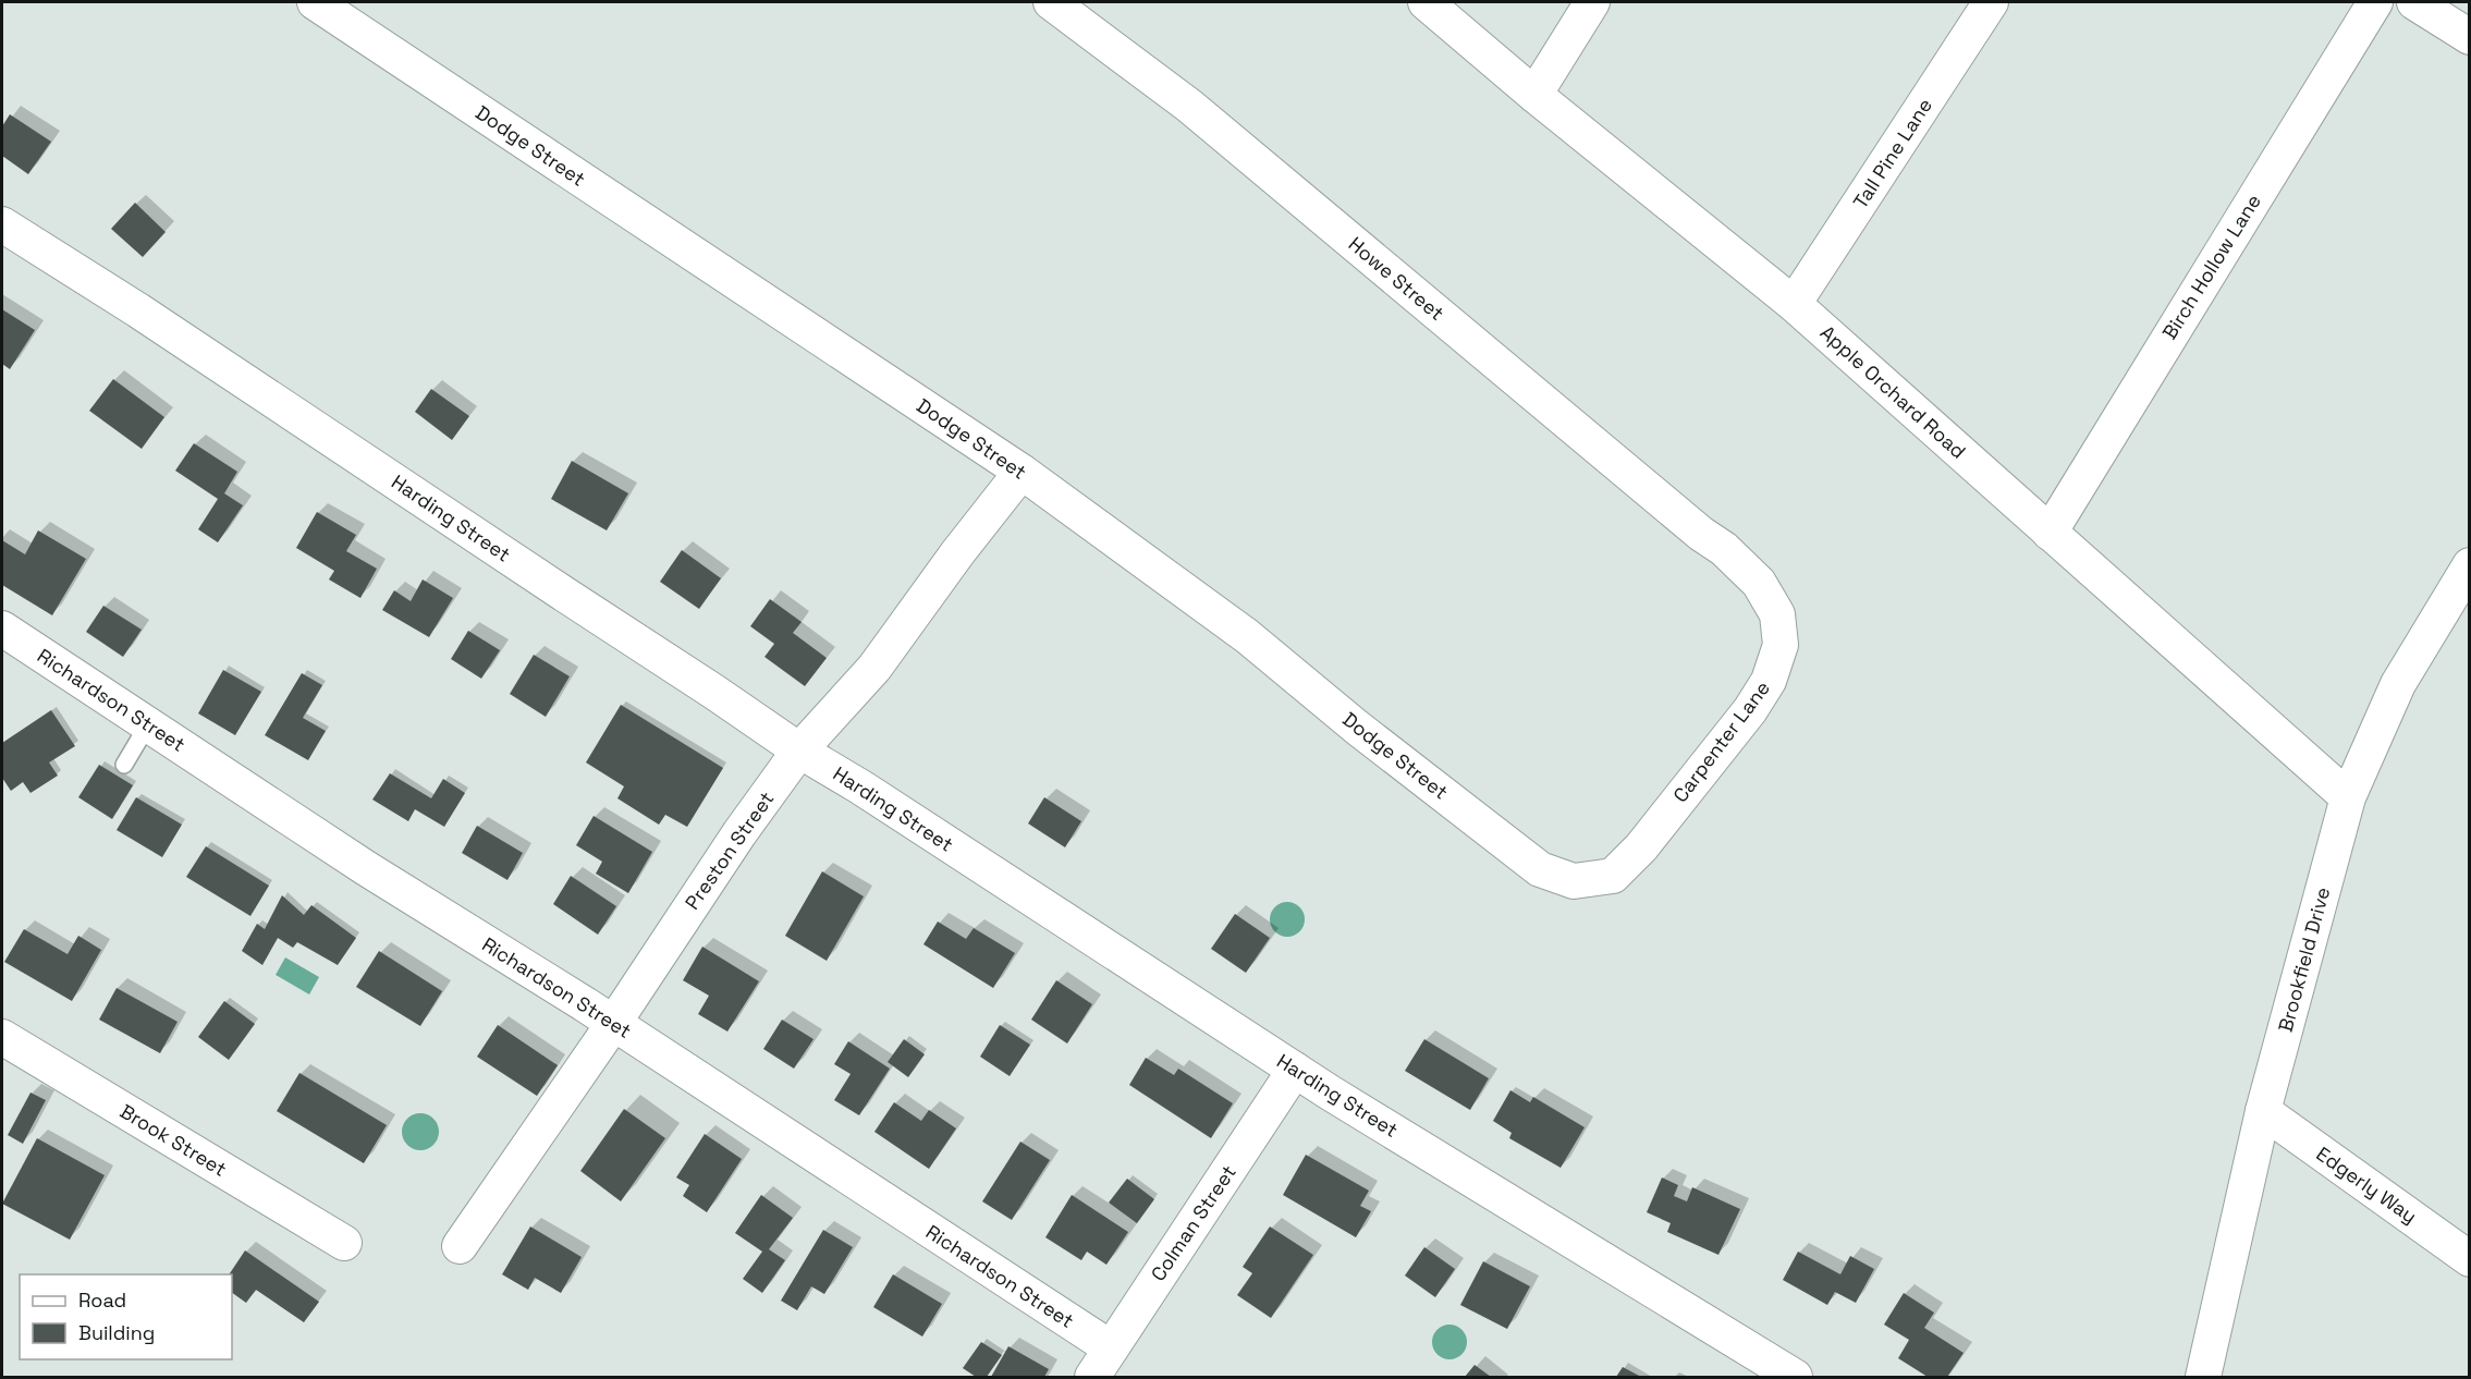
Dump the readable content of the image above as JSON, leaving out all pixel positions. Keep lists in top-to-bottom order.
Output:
{
  "streets": {
    "street": [
      "Dodge Street",
      "Tall Pine Lane",
      "Birch Hollow Lane",
      "Howe Street",
      "Apple Orchard Road",
      "Harding Street",
      "Richardson Street",
      "Carpenter Lane",
      "Preston Street",
      "Brookfield Drive",
      "Brook Street",
      "Edgerly Way",
      "Colman Street"
    ]
  },
  "crossings": [
    ["Dodge Street", "Carpenter Lane"],
    ["Dodge Street", "Preston Street"],
    ["Tall Pine Lane", "Apple Orchard Road"],
    ["Birch Hollow Lane", "Apple Orchard Road"],
    ["Howe Street", "Carpenter Lane"],
    ["Apple Orchard Road", "Brookfield Drive"],
    ["Harding Street", "Preston Street"],
    ["Harding Street", "Colman Street"],
    ["Richardson Street", "Preston Street"],
    ["Richardson Street", "Colman Street"],
    ["Brookfield Drive", "Edgerly Way"]
  ],
  "legend": ["Road", "Building"]
}
